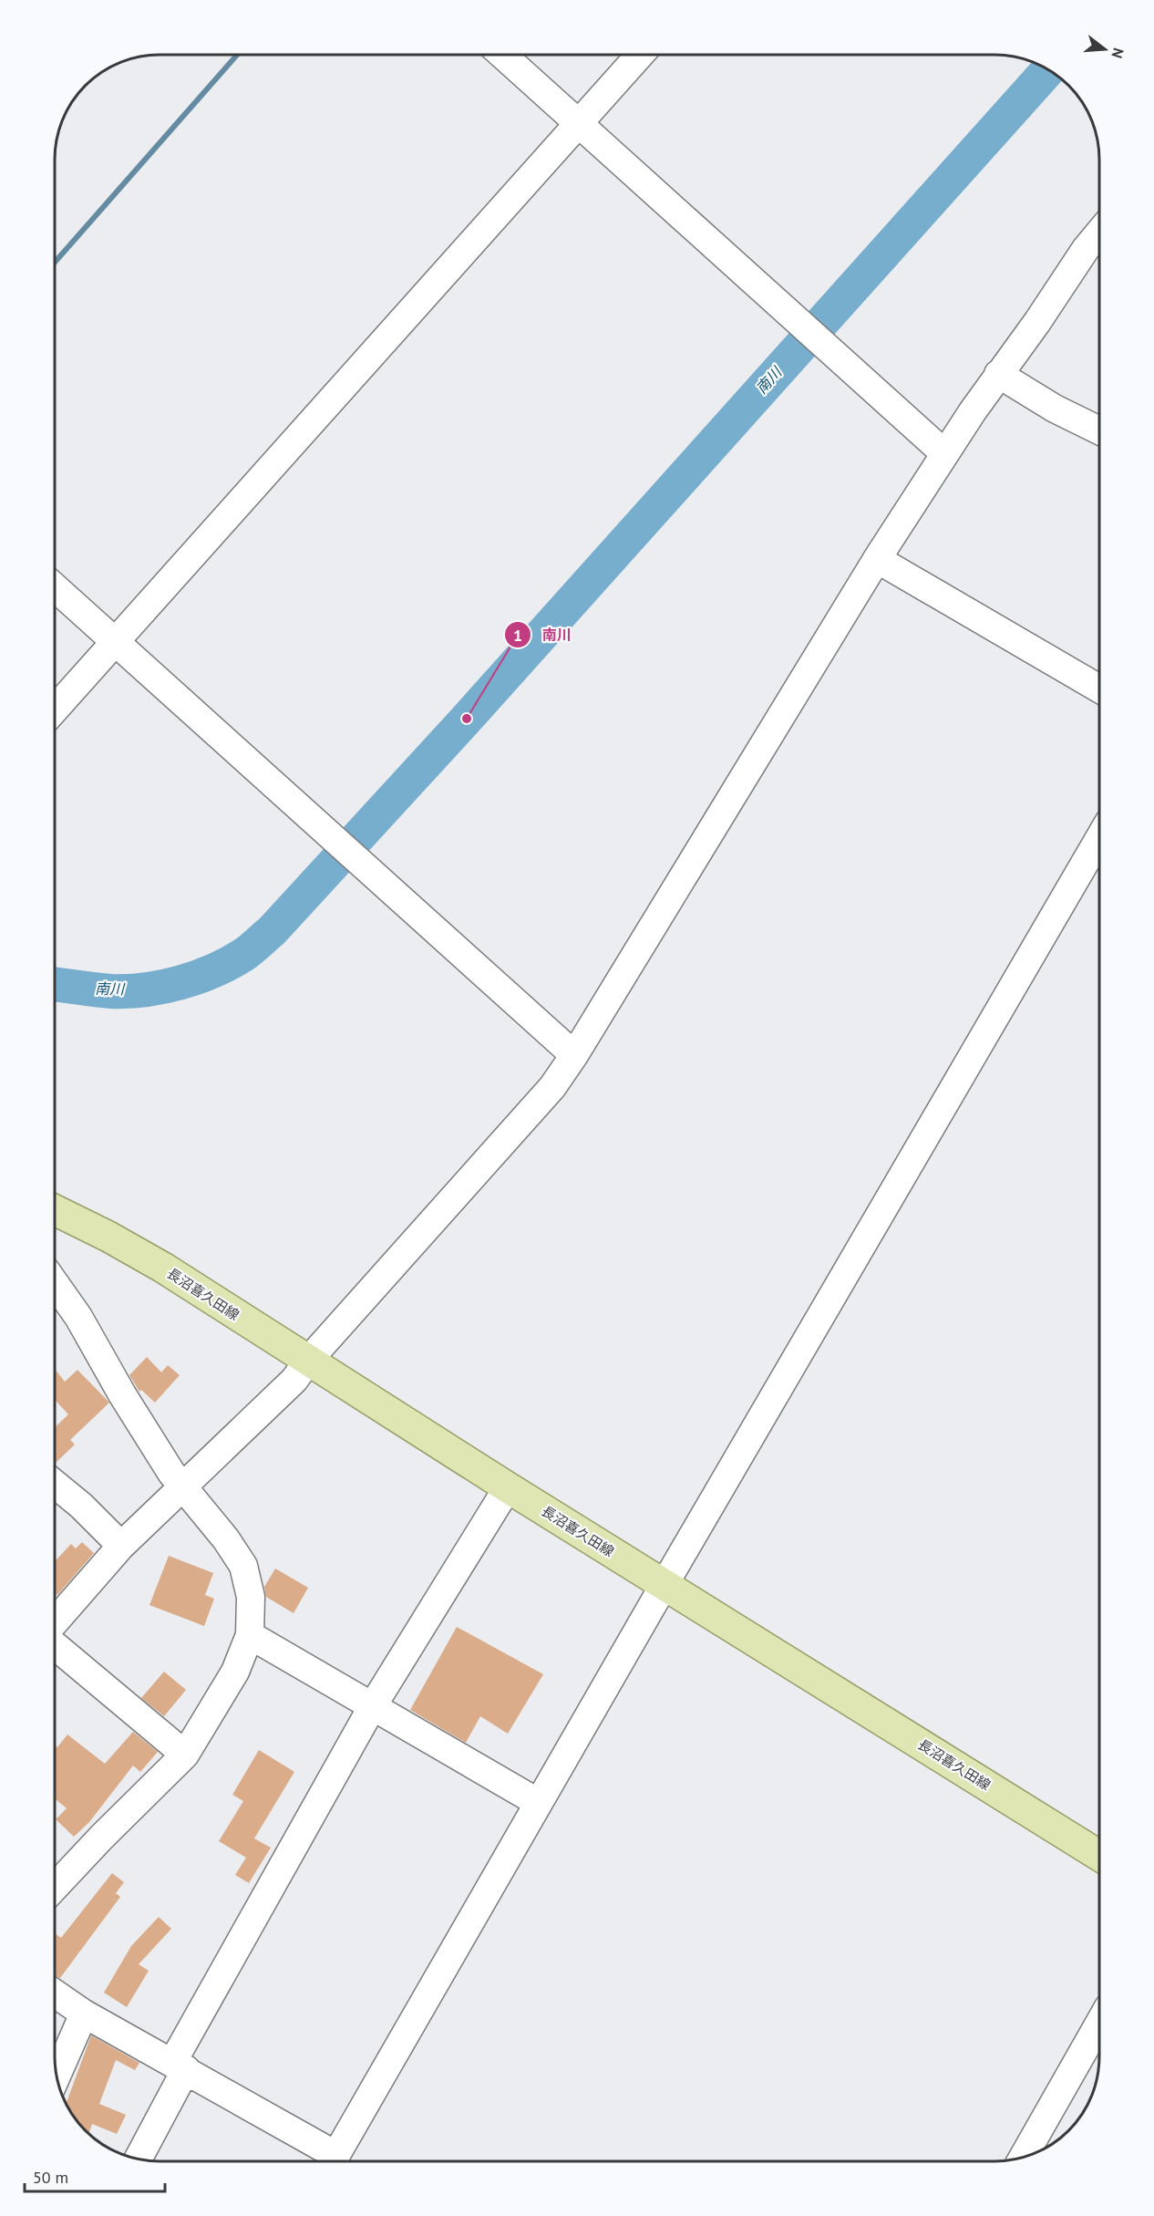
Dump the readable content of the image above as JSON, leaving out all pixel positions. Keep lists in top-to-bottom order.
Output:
{
  "streets": {
    "main road": ["長沼喜久田線"]
  },
  "water": ["南川"],
  "places": ["南川"],
  "scale_bar": "50 m",
  "north": "right"
}
